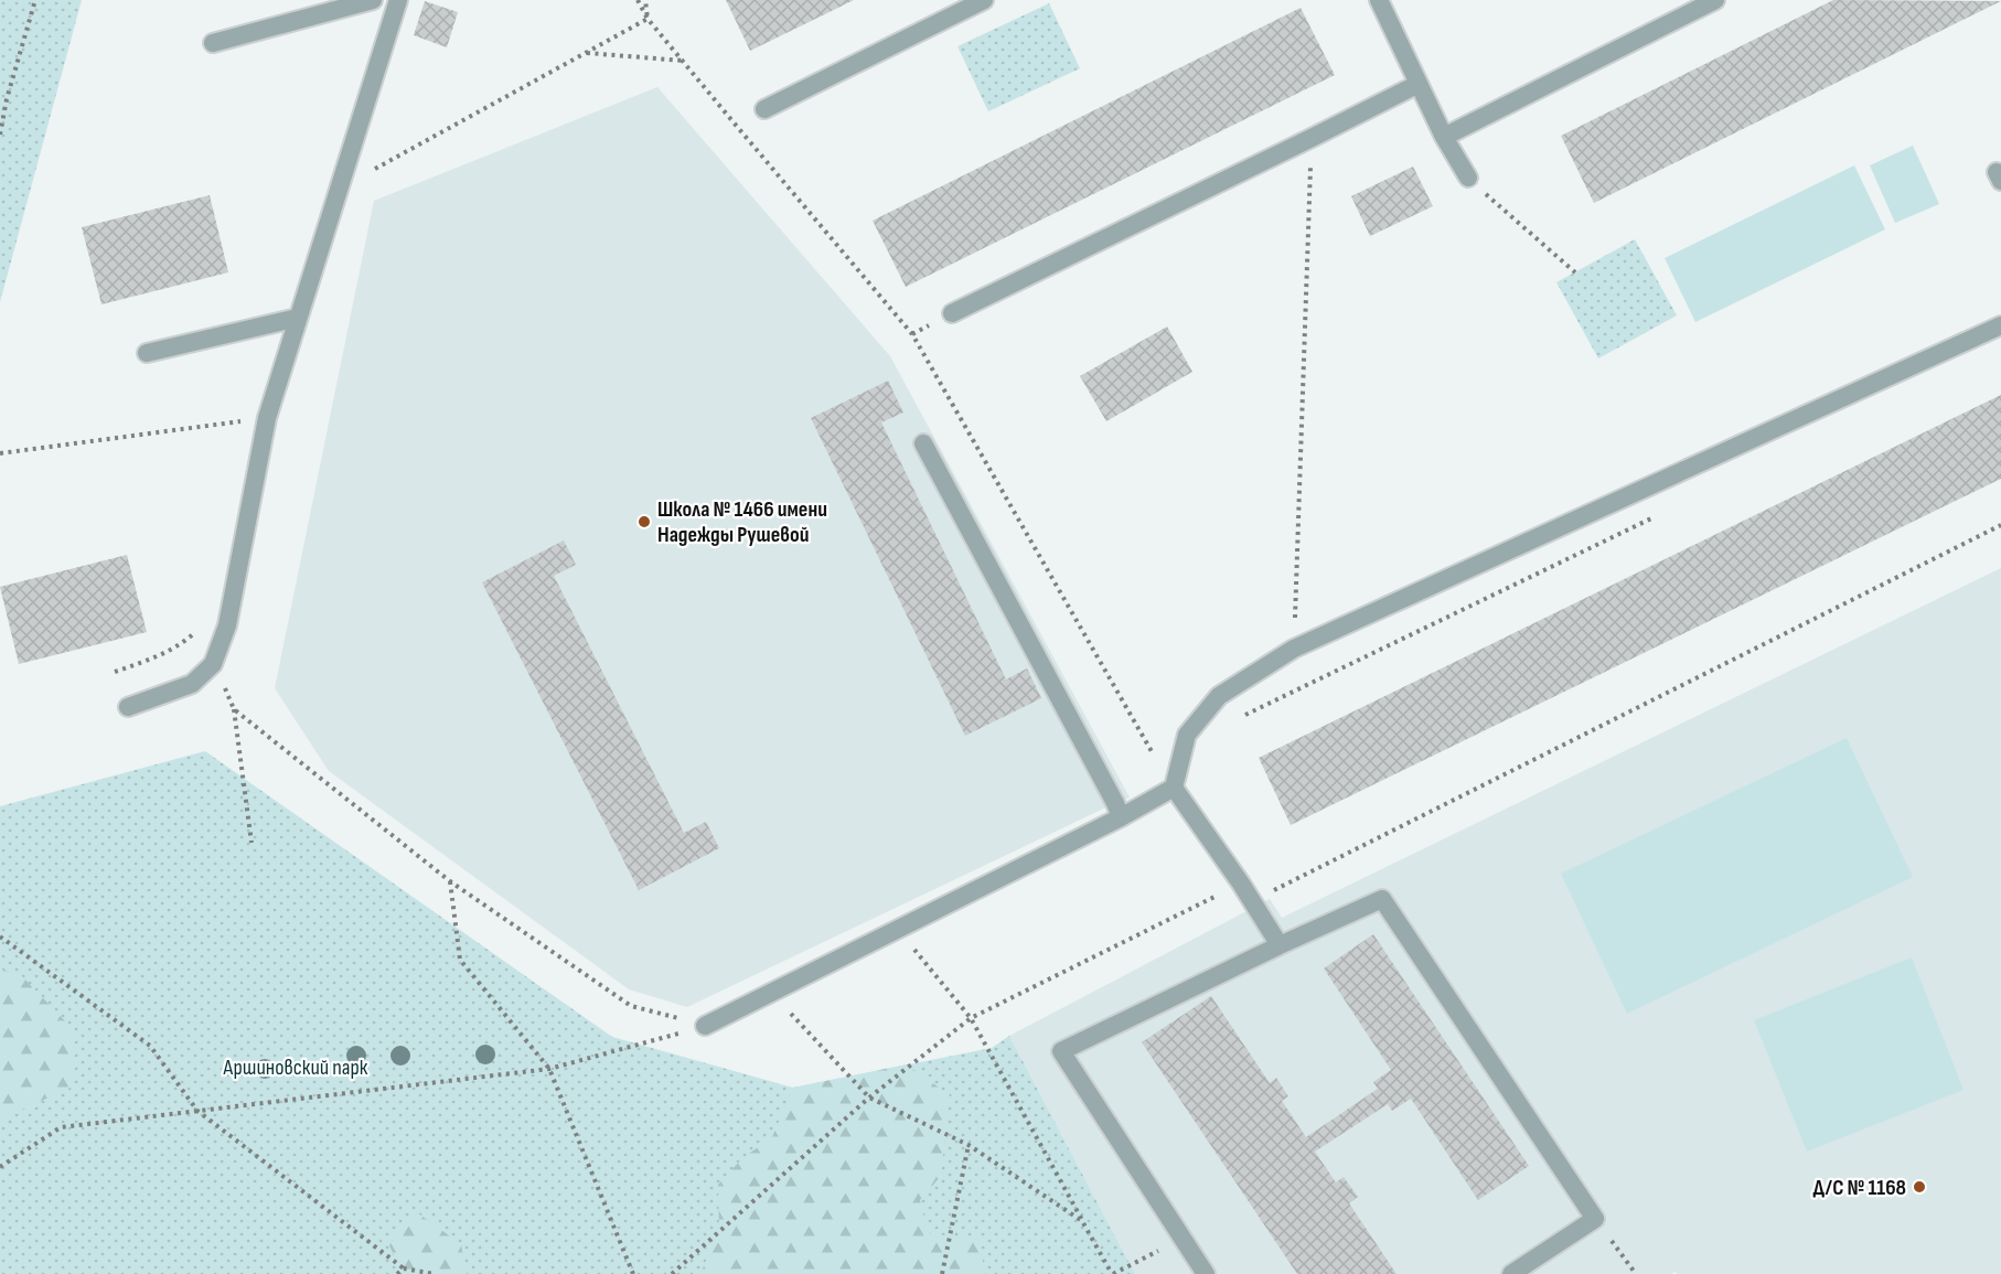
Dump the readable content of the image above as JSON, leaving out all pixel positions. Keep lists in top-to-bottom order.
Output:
{
  "parks": ["Аршиновский парк"],
  "places": ["Школа № 1466 имени Надежды Рушевой", "Д/C № 1168"]
}
